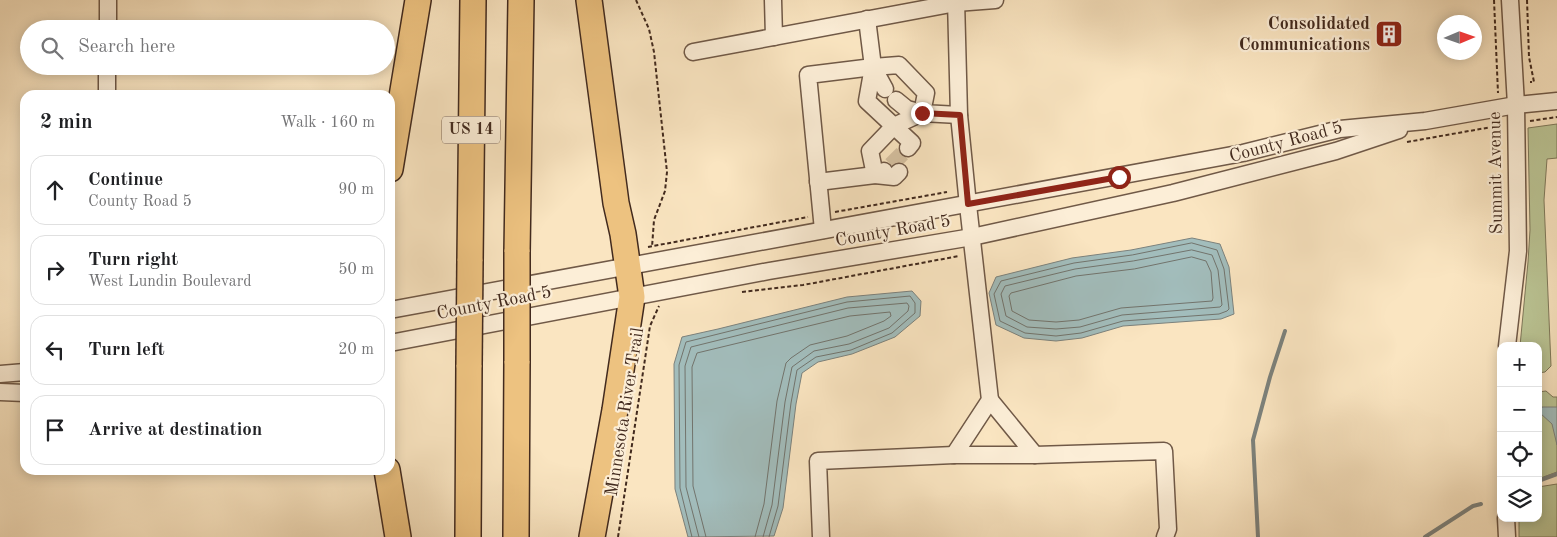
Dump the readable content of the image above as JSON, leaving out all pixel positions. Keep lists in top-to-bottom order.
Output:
{
  "streets": {
    "highway": ["US 14"],
    "street": ["County Road 5", "Summit Avenue"],
    "path": ["Minnesota River Trail"]
  },
  "crossings": [
    ["County Road 5", "Summit Avenue"],
    ["County Road 5", "Minnesota River Trail"]
  ],
  "places": {
    "building": ["Consolidated Communications"]
  },
  "north": "right",
  "page": {
    "search": "Search here",
    "heading": ["2 min", "Walk · 160 m"],
    "list": [
      ["Continue", "County Road 5", "90 m"],
      ["Turn right", "West Lundin Boulevard", "50 m"],
      ["Turn left", "20 m"],
      "Arrive at destination"
    ],
    "map_buttons": ["+", "−"]
  }
}
